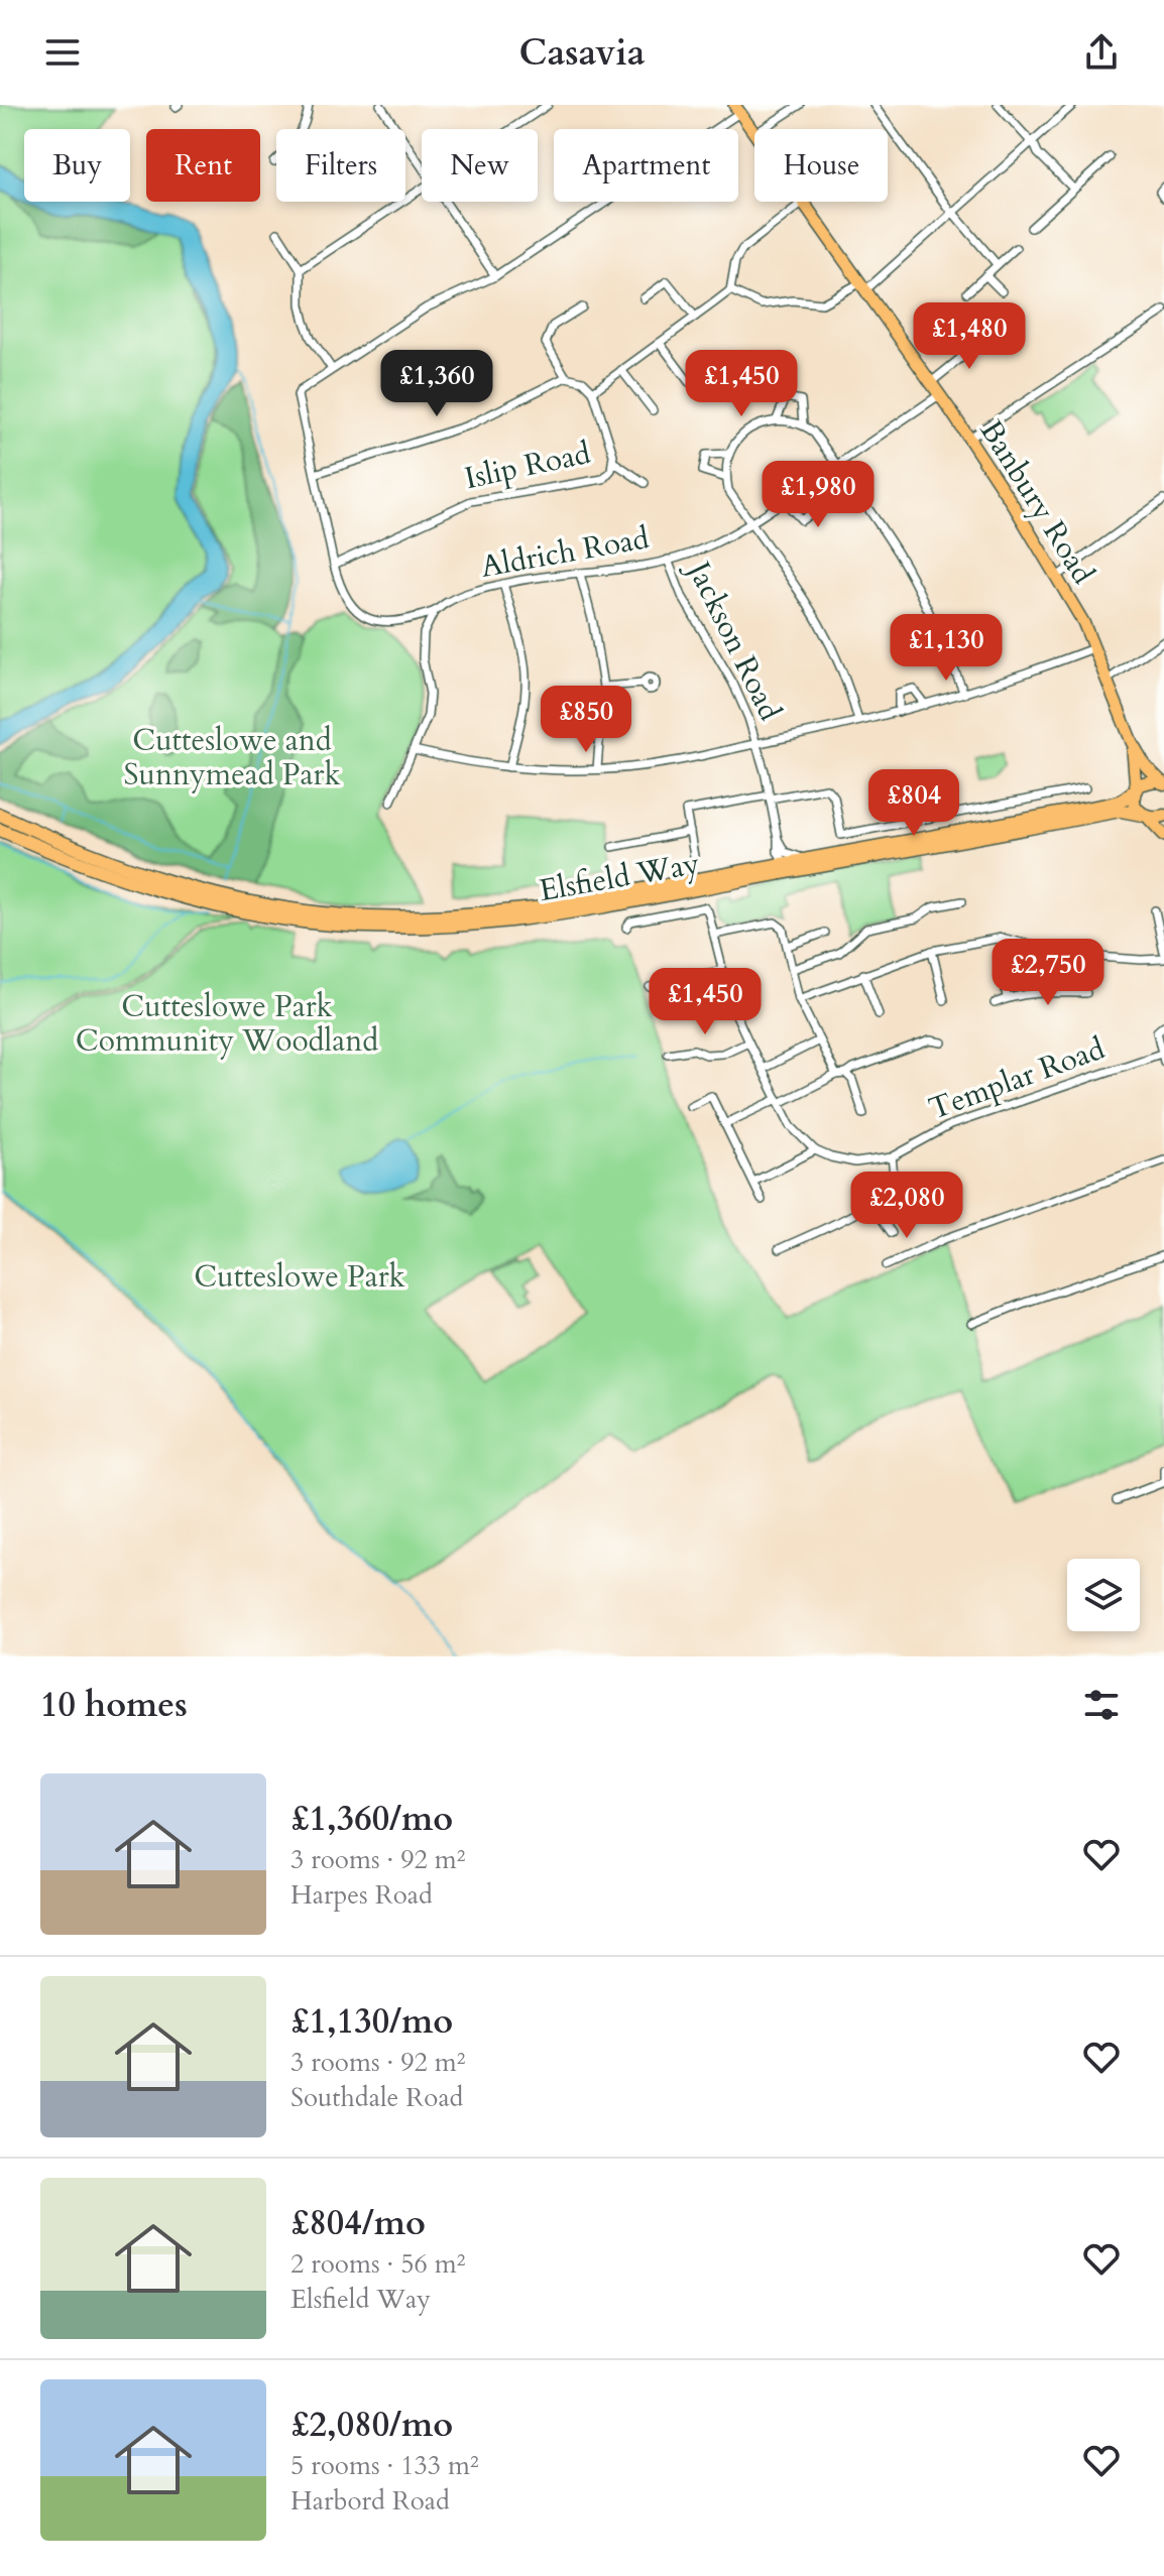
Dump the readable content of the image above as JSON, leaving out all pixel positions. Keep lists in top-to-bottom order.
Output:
{
  "streets": {
    "highway": ["Elsfield Way"],
    "main road": ["Banbury Road"],
    "street": [
      "Islip Road",
      "Aldrich Road",
      "Jackson Road",
      "Templar Road"
    ]
  },
  "crossings": [
    ["Islip Road", "Aldrich Road"],
    ["Banbury Road", "Aldrich Road"],
    ["Banbury Road", "Elsfield Way"],
    ["Aldrich Road", "Jackson Road"],
    ["Jackson Road", "Elsfield Way"]
  ],
  "parks": ["Cutteslowe and Sunnymead Park", "Cutteslowe Park Community Woodland", "Cutteslowe Park"],
  "page": {
    "header": "Casavia",
    "chip": [
      "Buy",
      "Rent",
      "Filters",
      "New",
      "Apartment",
      "House"
    ],
    "price": [
      "£1,480",
      "£1,360",
      "£1,450",
      "£1,980",
      "£1,130",
      "£850",
      "£804",
      "£2,750",
      "£1,450",
      "£2,080"
    ],
    "heading": "10 homes",
    "list": [
      {
        "name": "£1,360/mo",
        "note": "3 rooms · 92 m² · Harpes Road"
      },
      {
        "name": "£1,130/mo",
        "note": "3 rooms · 92 m² · Southdale Road"
      },
      {
        "name": "£804/mo",
        "note": "2 rooms · 56 m² · Elsfield Way"
      },
      {
        "name": "£2,080/mo",
        "note": "5 rooms · 133 m² · Harbord Road"
      }
    ]
  }
}
